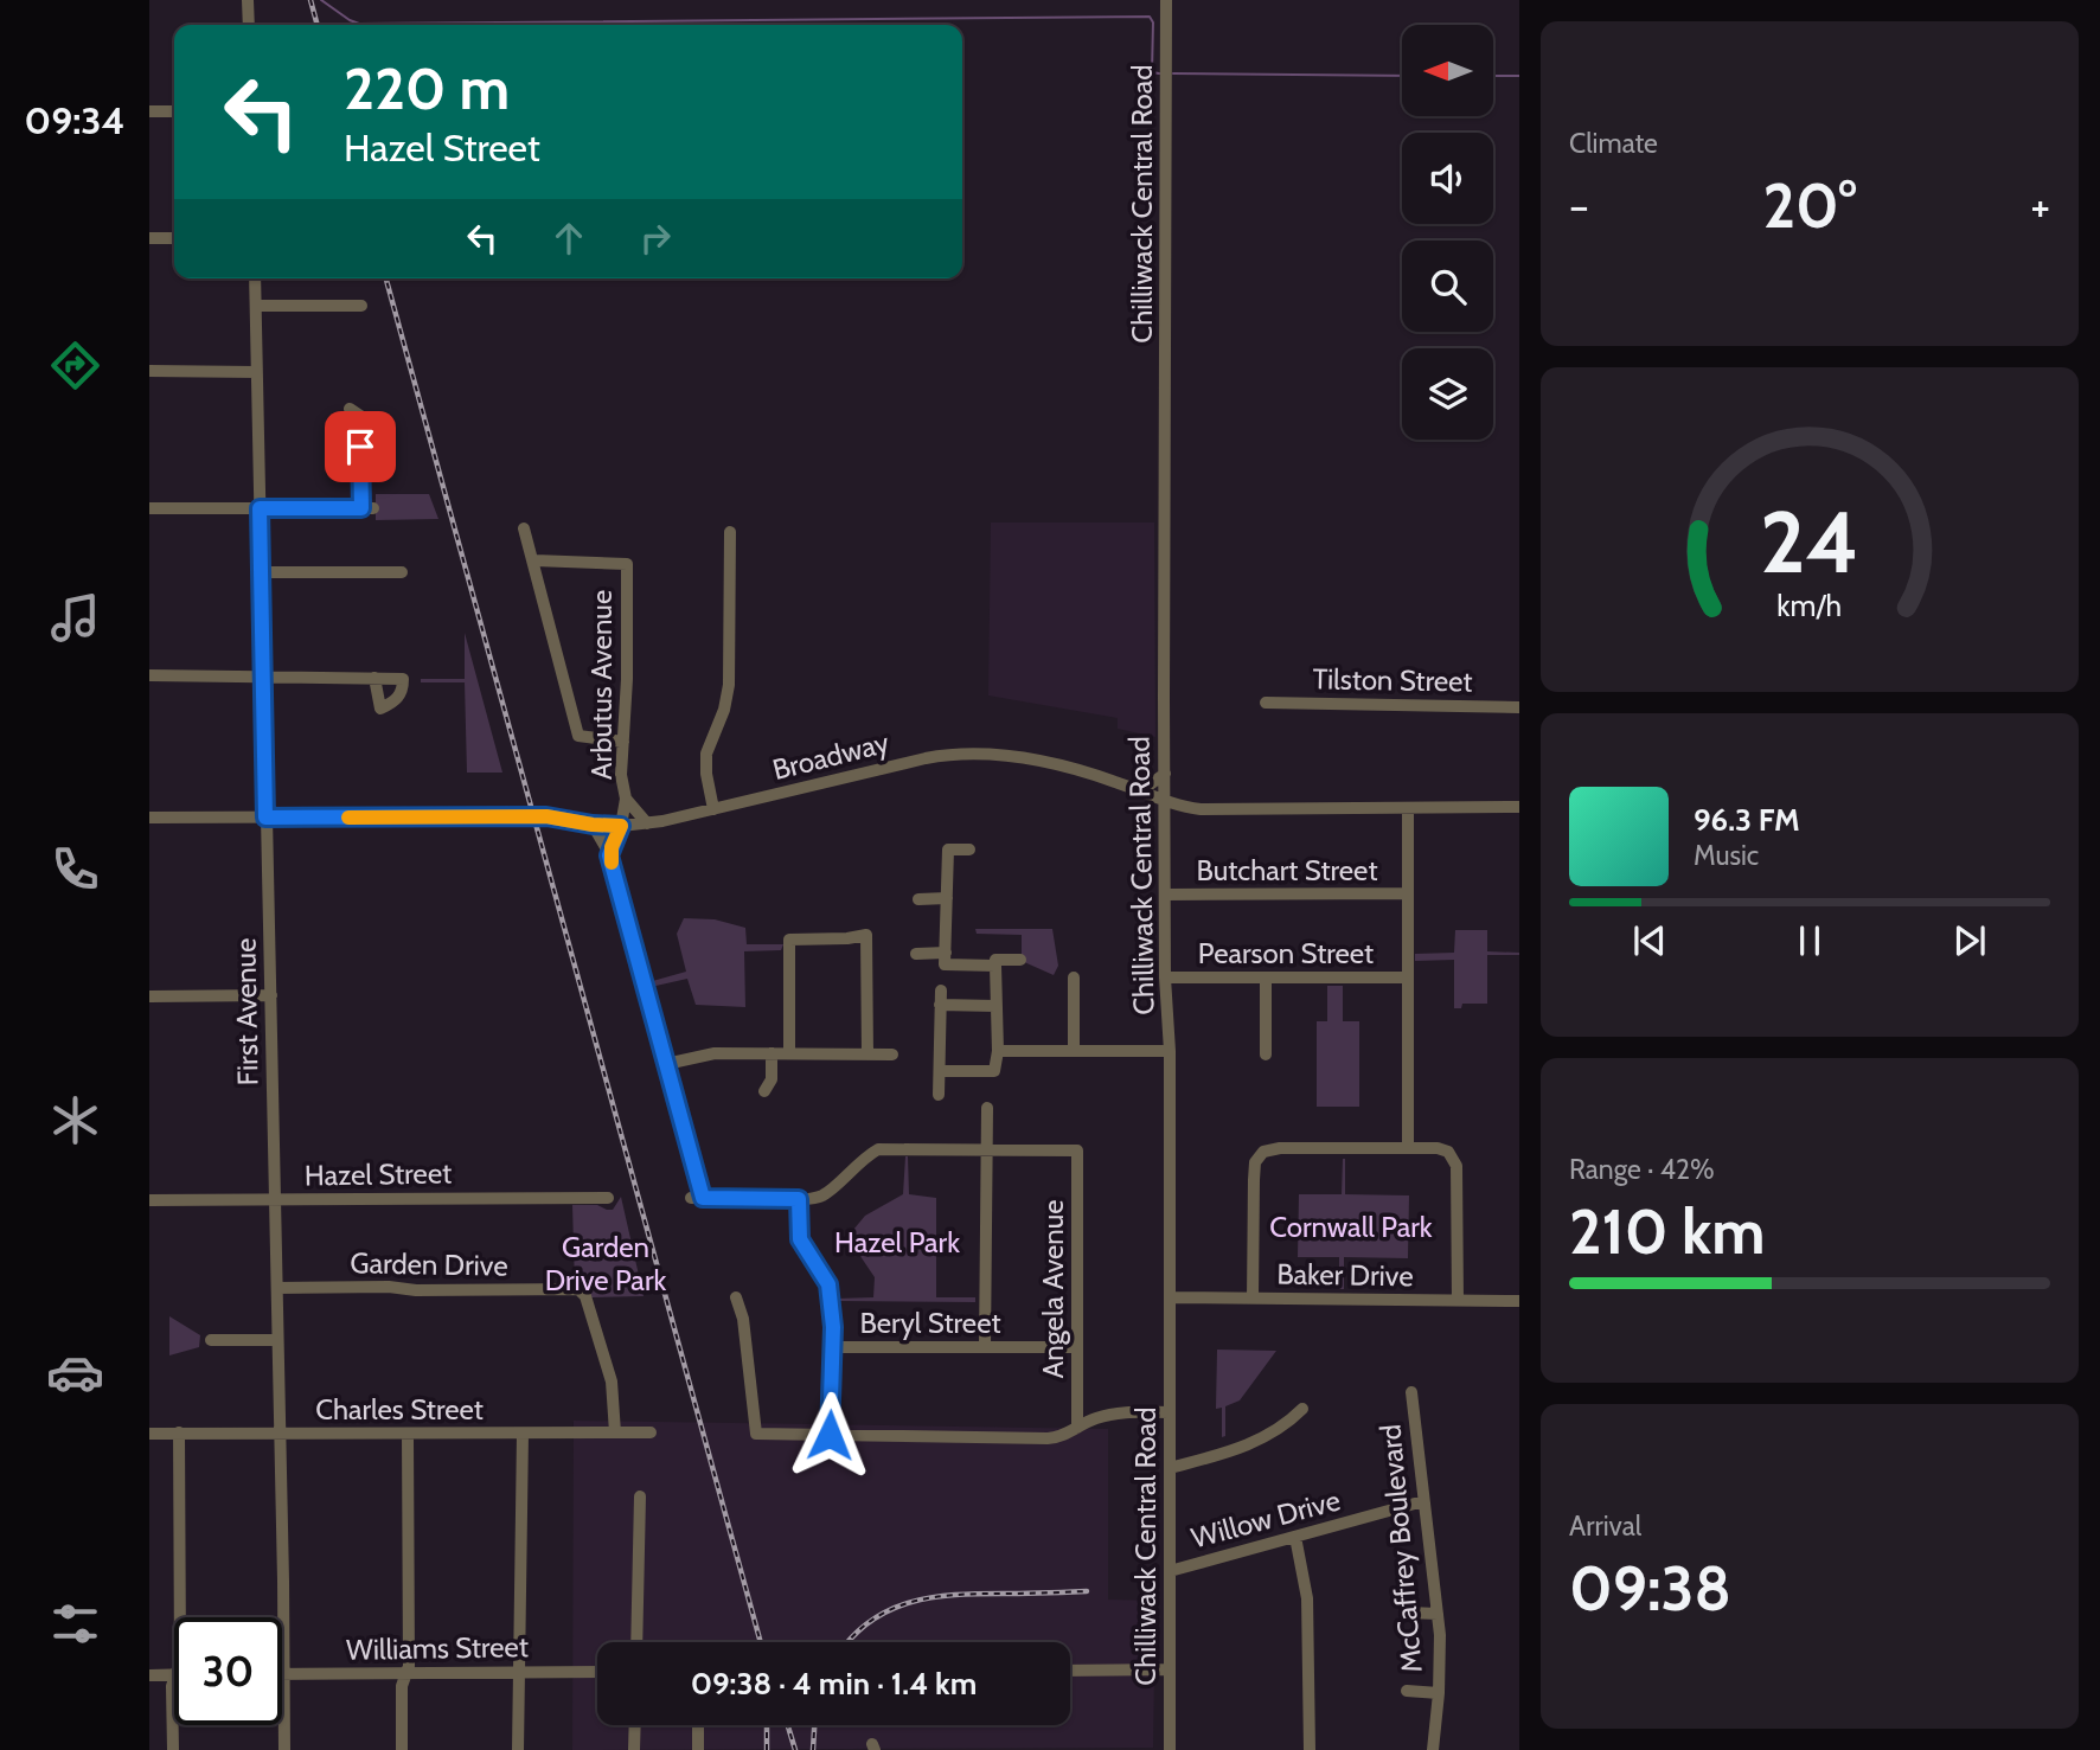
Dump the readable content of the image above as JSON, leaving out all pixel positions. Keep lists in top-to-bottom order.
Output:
{
  "streets": {
    "street": [
      "Chilliwack Central Road",
      "Tilston Street",
      "Arbutus Avenue",
      "Broadway",
      "Butchart Street",
      "Pearson Street",
      "First Avenue",
      "Hazel Street",
      "Garden Drive",
      "Baker Drive",
      "Angela Avenue",
      "Beryl Street",
      "Charles Street",
      "Willow Drive",
      "McCaffrey Boulevard",
      "Williams Street"
    ]
  },
  "crossings": [
    ["Chilliwack Central Road", "Broadway"],
    ["Chilliwack Central Road", "Butchart Street"],
    ["Chilliwack Central Road", "Pearson Street"],
    ["Chilliwack Central Road", "Baker Drive"],
    ["Chilliwack Central Road", "Willow Drive"],
    ["Arbutus Avenue", "Broadway"],
    ["Broadway", "First Avenue"],
    ["First Avenue", "Hazel Street"],
    ["First Avenue", "Garden Drive"],
    ["First Avenue", "Charles Street"],
    ["First Avenue", "Williams Street"],
    ["Garden Drive", "Charles Street"],
    ["Angela Avenue", "Beryl Street"],
    ["Willow Drive", "McCaffrey Boulevard"]
  ],
  "parks": ["Cornwall Park", "Hazel Park", "Garden Drive Park"],
  "north": "left",
  "page": {
    "tabs": "09:34",
    "tile": [
      "Climate",
      ["Range · 42%", "210 km"],
      ["Arrival", "09:38"]
    ],
    "turn": ["220 m", "Hazel Street"],
    "heat": ["−", "20°", "+"],
    "song": ["96.3 FM", "Music"],
    "limit": "30",
    "trip": "09:38 · 4 min · 1.4 km",
    "gauge": ["24", "km/h"]
  }
}
